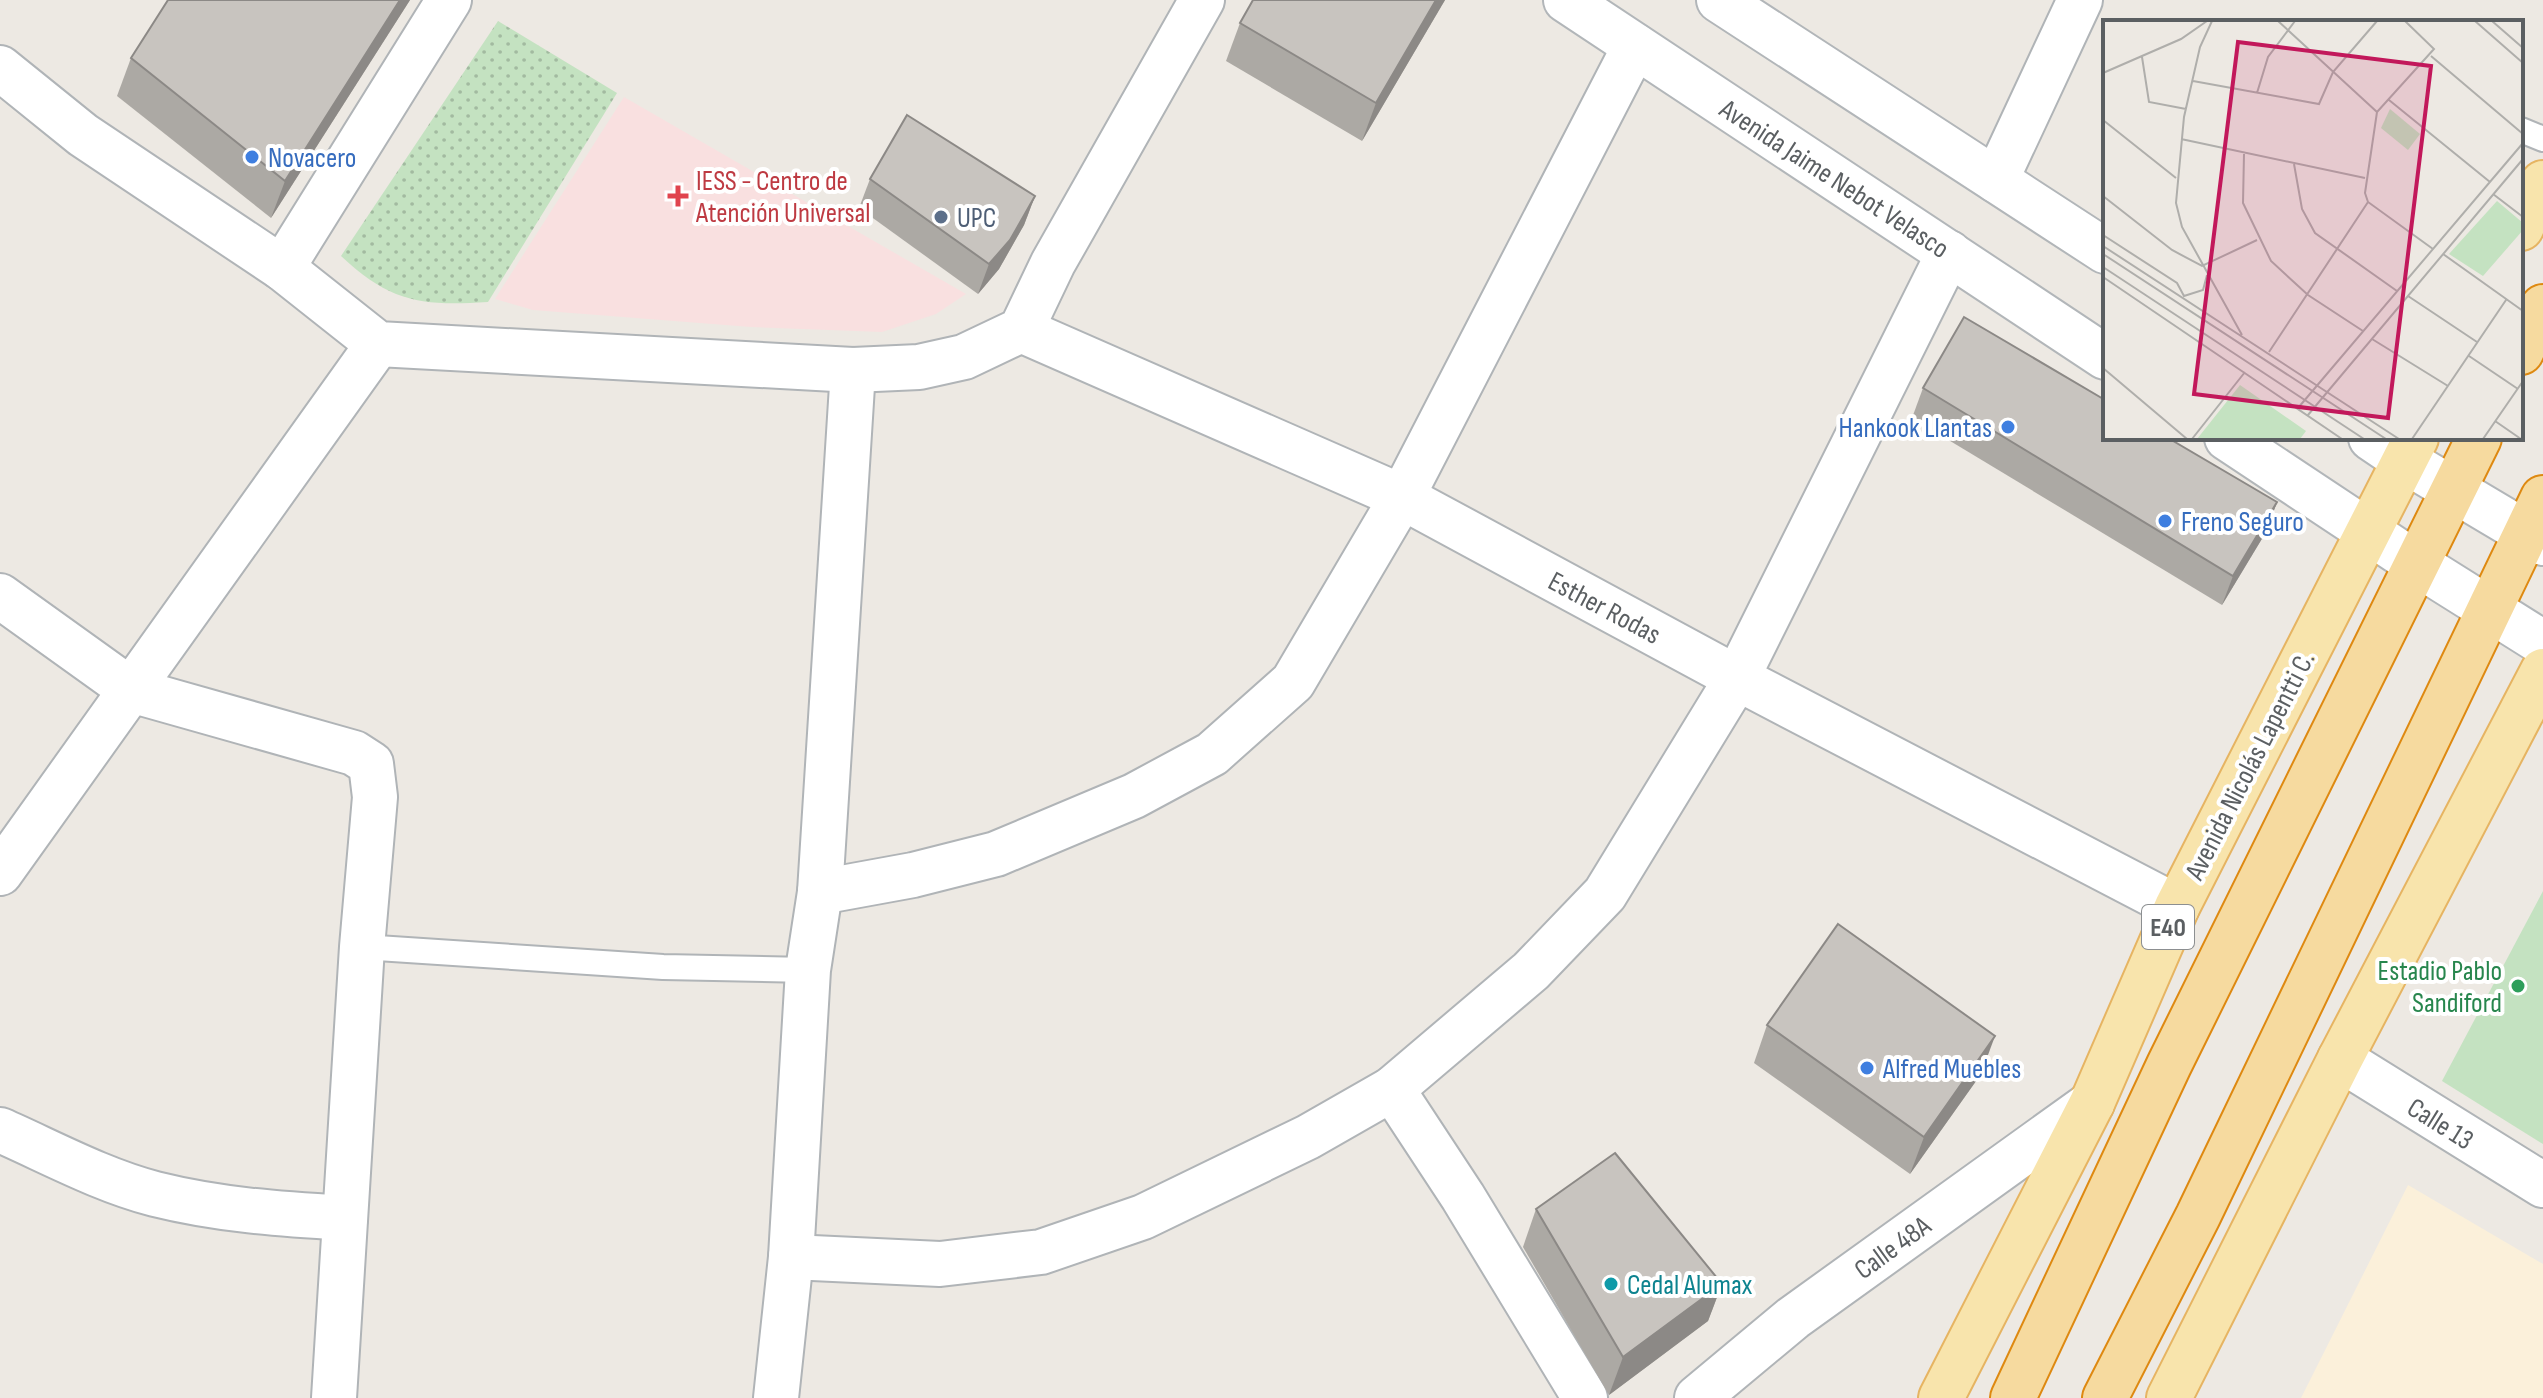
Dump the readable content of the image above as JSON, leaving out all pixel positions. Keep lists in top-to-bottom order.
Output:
{
  "streets": {
    "highway": ["E40"],
    "main road": ["Avenida Nicolás Lapentti C."],
    "street": [
      "Avenida Jaime Nebot Velasco",
      "Esther Rodas",
      "Calle 13",
      "Calle 48A"
    ]
  },
  "crossings": [
    ["Esther Rodas", "Avenida Nicolás Lapentti C."],
    ["Avenida Nicolás Lapentti C.", "Calle 48A"]
  ],
  "places": {
    "other": [
      "Novacero",
      "UPC",
      "Hankook Llantas",
      "Freno Seguro",
      "Estadio Pablo Sandiford",
      "Alfred Muebles",
      "Cedal Alumax"
    ],
    "health": ["IESS - Centro de Atención Universal"]
  }
}
